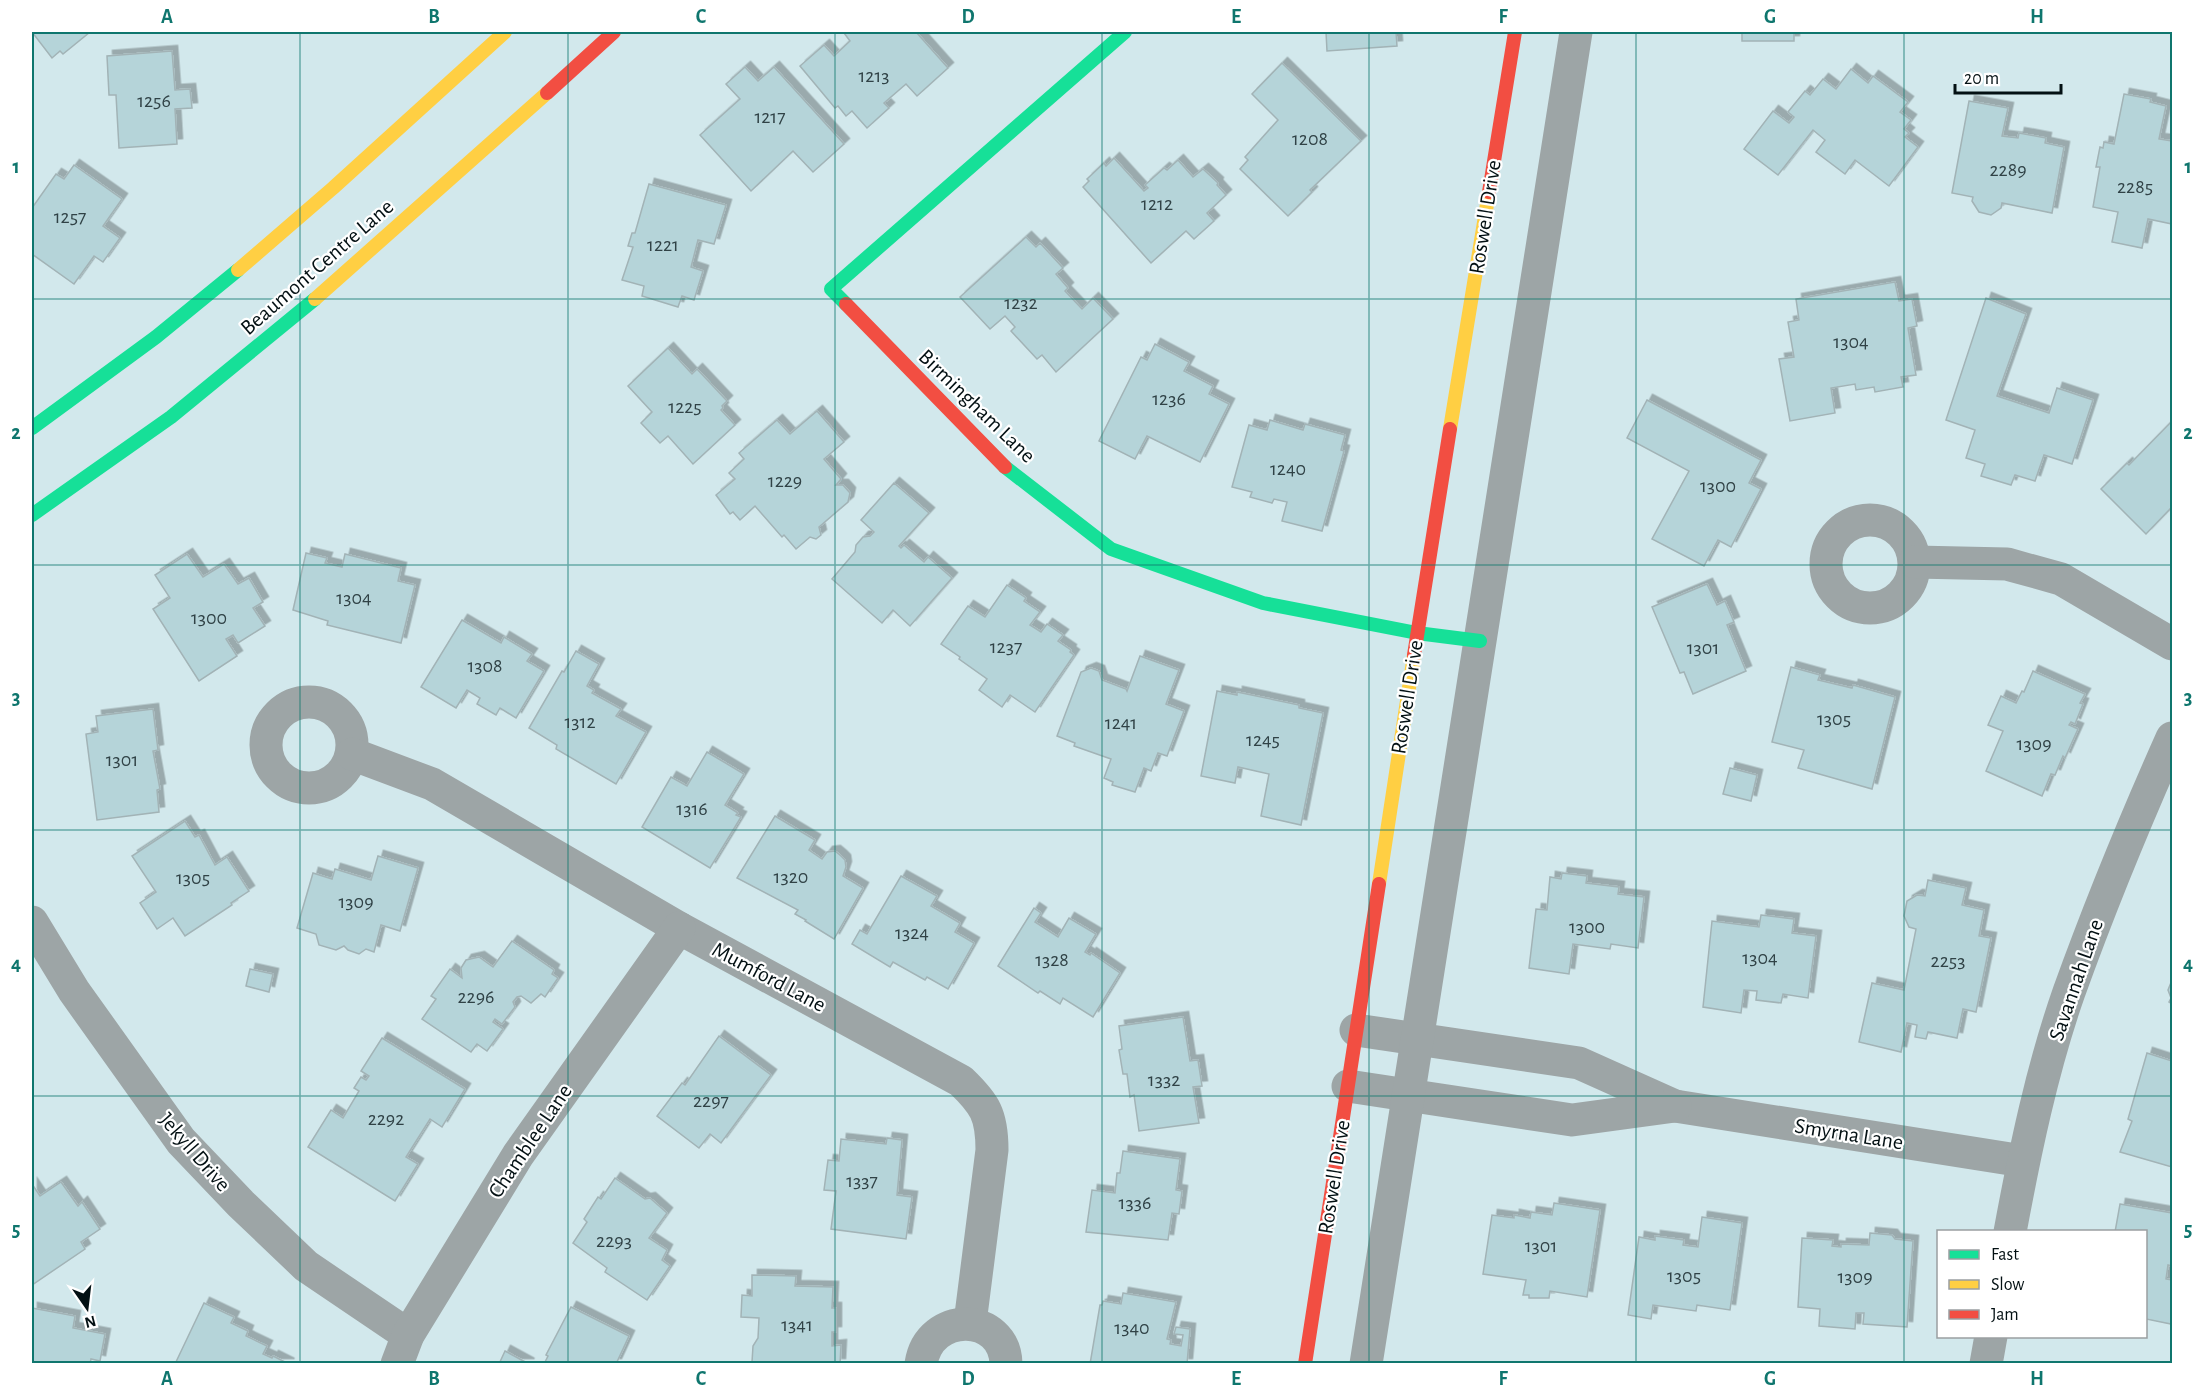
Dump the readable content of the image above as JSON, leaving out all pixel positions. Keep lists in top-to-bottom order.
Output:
{
  "streets": {
    "street": [
      "Roswell Drive",
      "Beaumont Centre Lane",
      "Birmingham Lane",
      "Mumford Lane",
      "Savannah Lane",
      "Smyrna Lane",
      "Chamblee Lane",
      "Jekyll Drive"
    ]
  },
  "crossings": [
    ["Roswell Drive", "Birmingham Lane"],
    ["Roswell Drive", "Smyrna Lane"],
    ["Mumford Lane", "Chamblee Lane"],
    ["Savannah Lane", "Smyrna Lane"],
    ["Chamblee Lane", "Jekyll Drive"]
  ],
  "house_numbers": [
    "1213",
    "1256",
    "1217",
    "1208",
    "2289",
    "2285",
    "1212",
    "1257",
    "1221",
    "1232",
    "1304",
    "1236",
    "1225",
    "1240",
    "1229",
    "1300",
    "1304",
    "1300",
    "1237",
    "1301",
    "1308",
    "1305",
    "1312",
    "1241",
    "1245",
    "1309",
    "1301",
    "1316",
    "1320",
    "1305",
    "1309",
    "1300",
    "1324",
    "1304",
    "1328",
    "2253",
    "2296",
    "1332",
    "2297",
    "2292",
    "1337",
    "1336",
    "2293",
    "1301",
    "1305",
    "1309",
    "1341",
    "1340"
  ],
  "legend": ["Fast", "Slow", "Jam"],
  "scale_bar": "20 m",
  "north": "bottom",
  "grid": {
    "columns": [
      "A",
      "B",
      "C",
      "D",
      "E",
      "F",
      "G",
      "H"
    ],
    "rows": [
      "1",
      "2",
      "3",
      "4",
      "5"
    ]
  }
}
